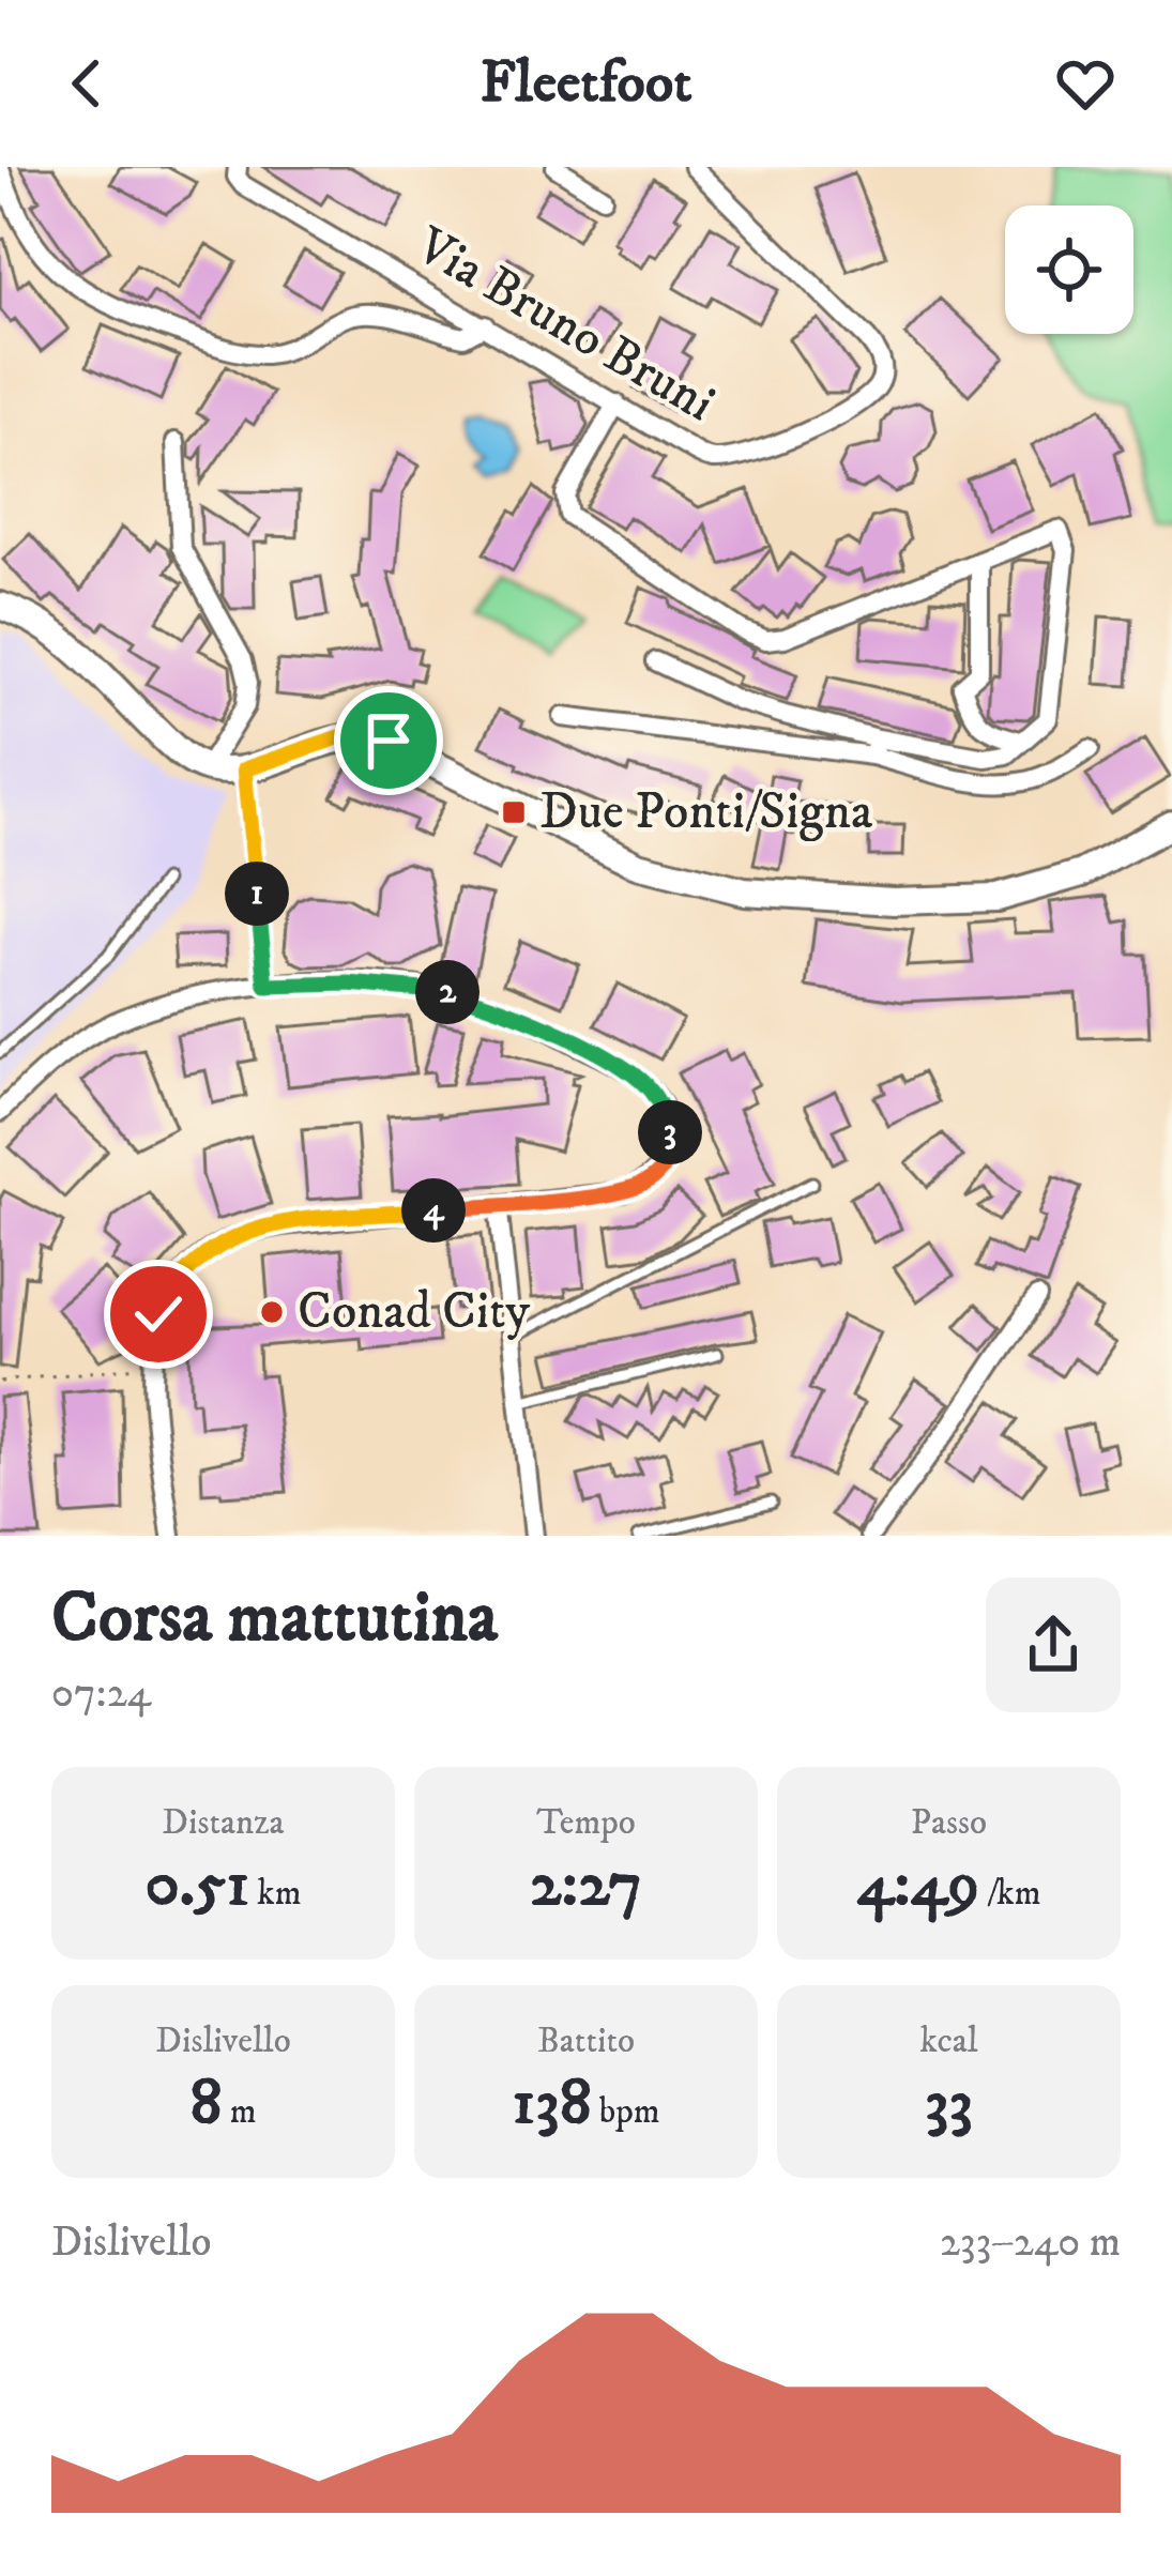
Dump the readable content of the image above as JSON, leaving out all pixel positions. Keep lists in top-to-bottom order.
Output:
{
  "streets": {
    "street": ["Via Bruno Bruni"]
  },
  "places": {
    "transit": ["Due Ponti/Signa"],
    "other": ["Conad City"]
  },
  "page": {
    "header": "Fleetfoot",
    "pins": [
      "1",
      "2",
      "3",
      "4"
    ],
    "heading": ["Corsa mattutina", "07:24"],
    "stats": [
      ["Distanza", "0.51 km"],
      ["Tempo", "2:27"],
      ["Passo", "4:49 /km"],
      ["Dislivello", "8 m"],
      ["Battito", "138 bpm"],
      ["kcal", "33"]
    ],
    "chart": ["Dislivello", "233–240 m"]
  }
}
